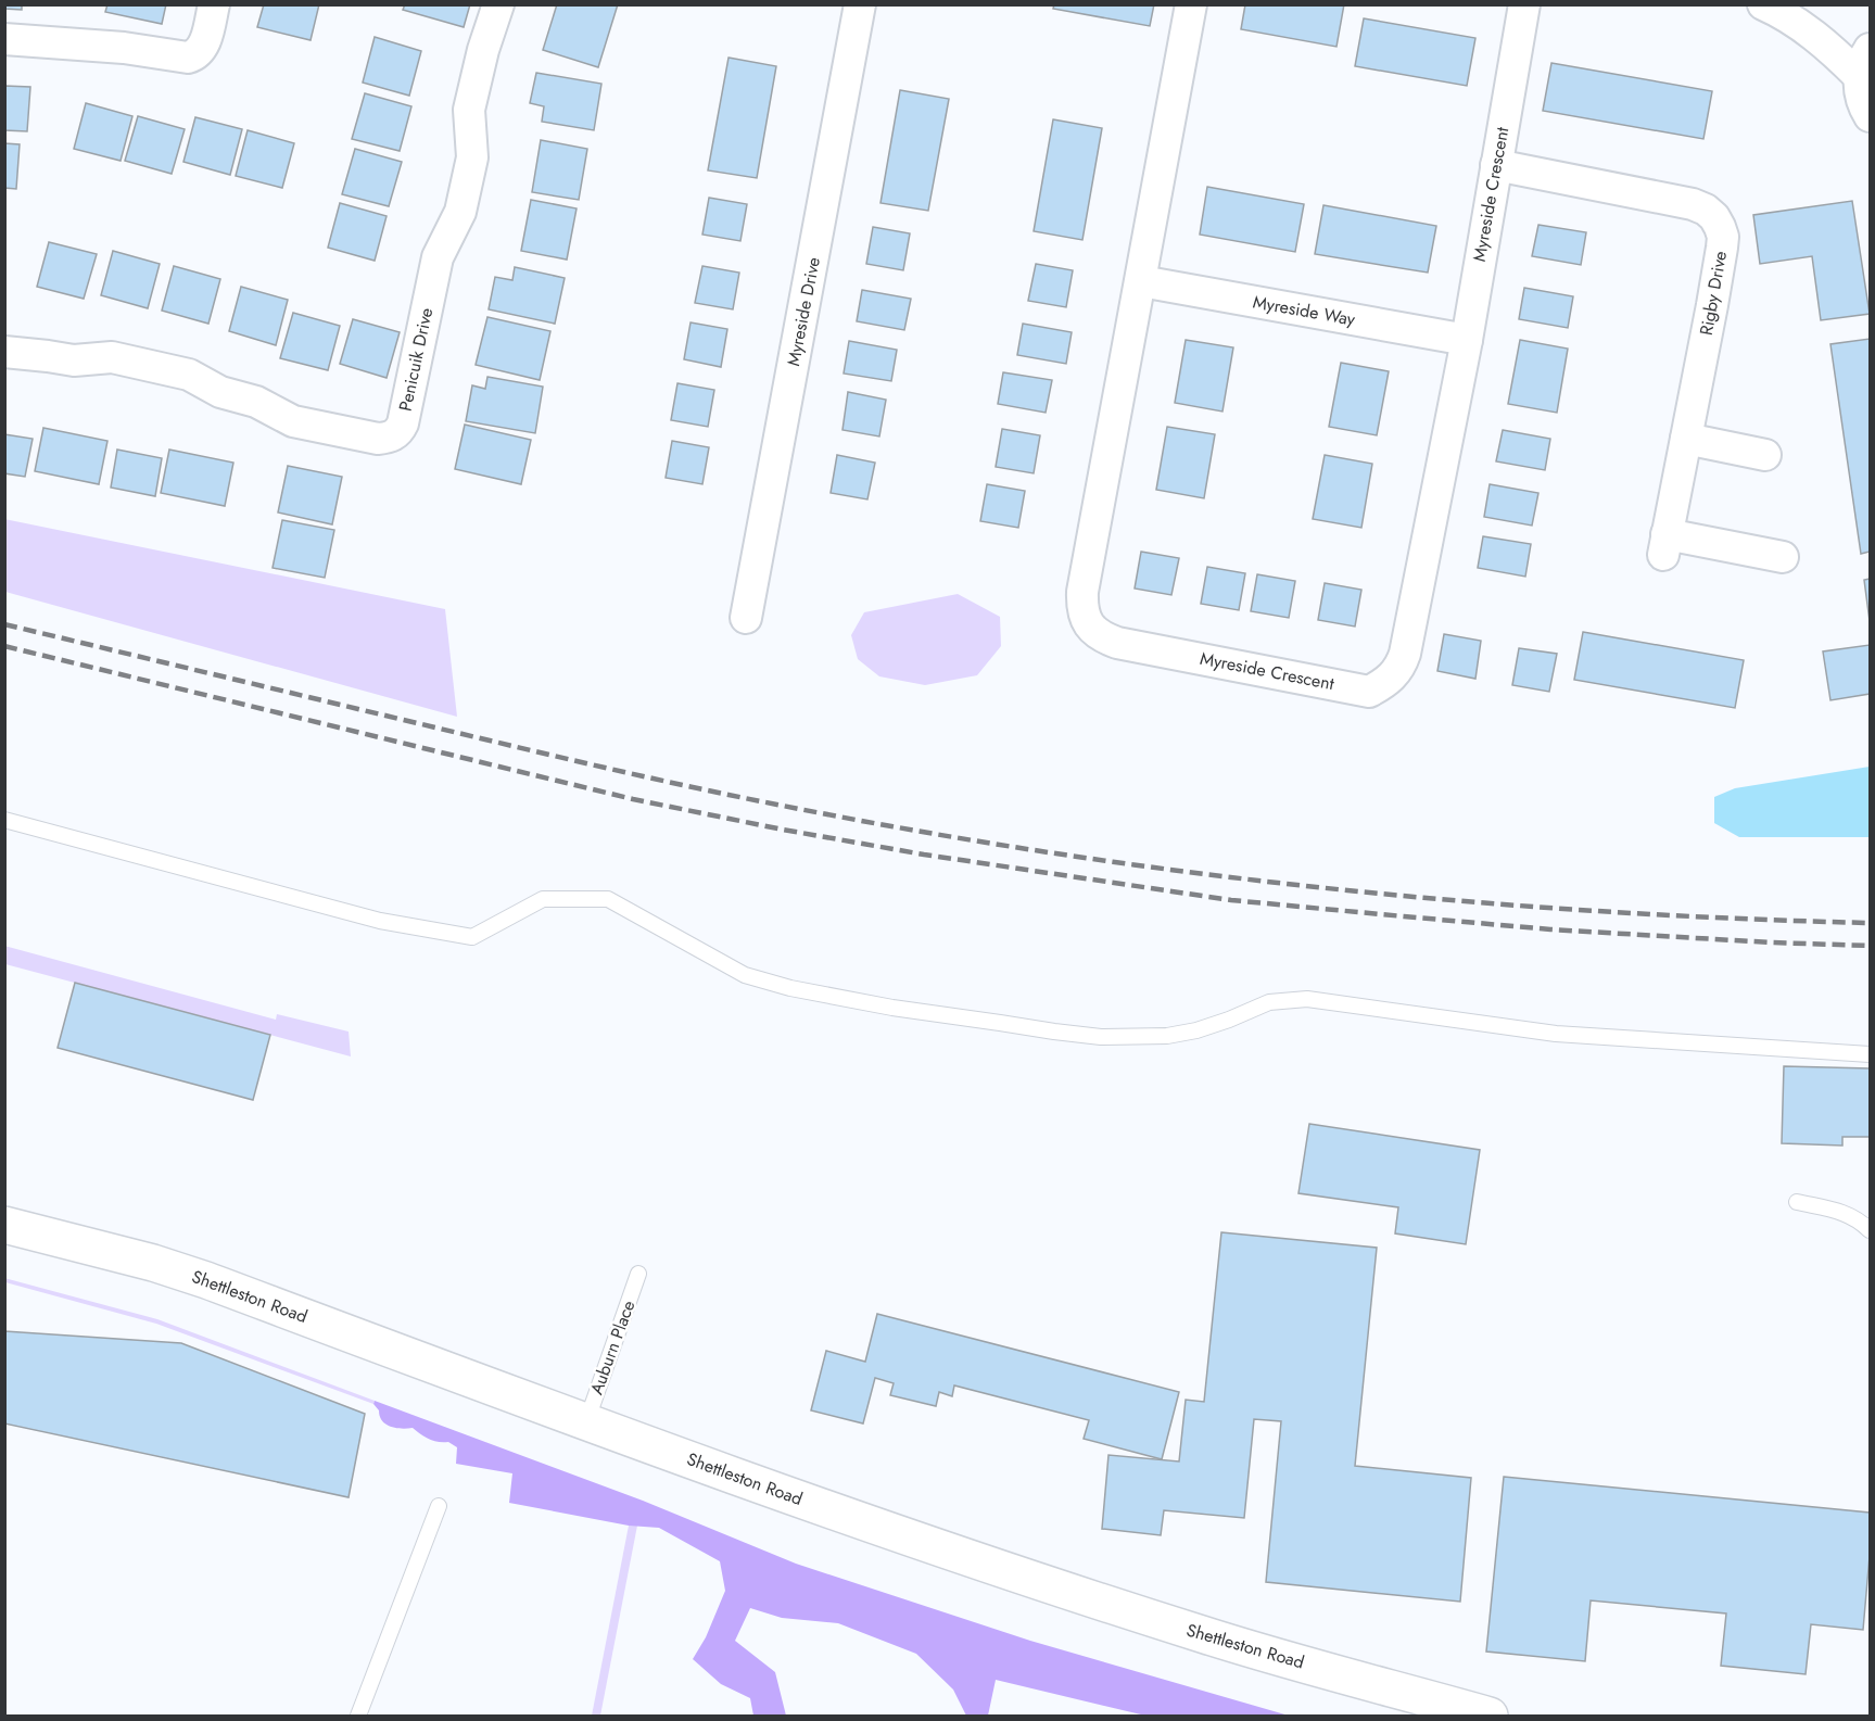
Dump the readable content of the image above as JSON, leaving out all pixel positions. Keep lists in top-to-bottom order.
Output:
{
  "streets": {
    "main road": ["Shettleston Road"],
    "street": [
      "Myreside Crescent",
      "Rigby Drive",
      "Myreside Way",
      "Myreside Drive",
      "Penicuik Drive"
    ],
    "lane": ["Auburn Place"]
  },
  "crossings": [
    ["Myreside Crescent", "Rigby Drive"],
    ["Myreside Crescent", "Myreside Way"],
    ["Shettleston Road", "Auburn Place"]
  ]
}
